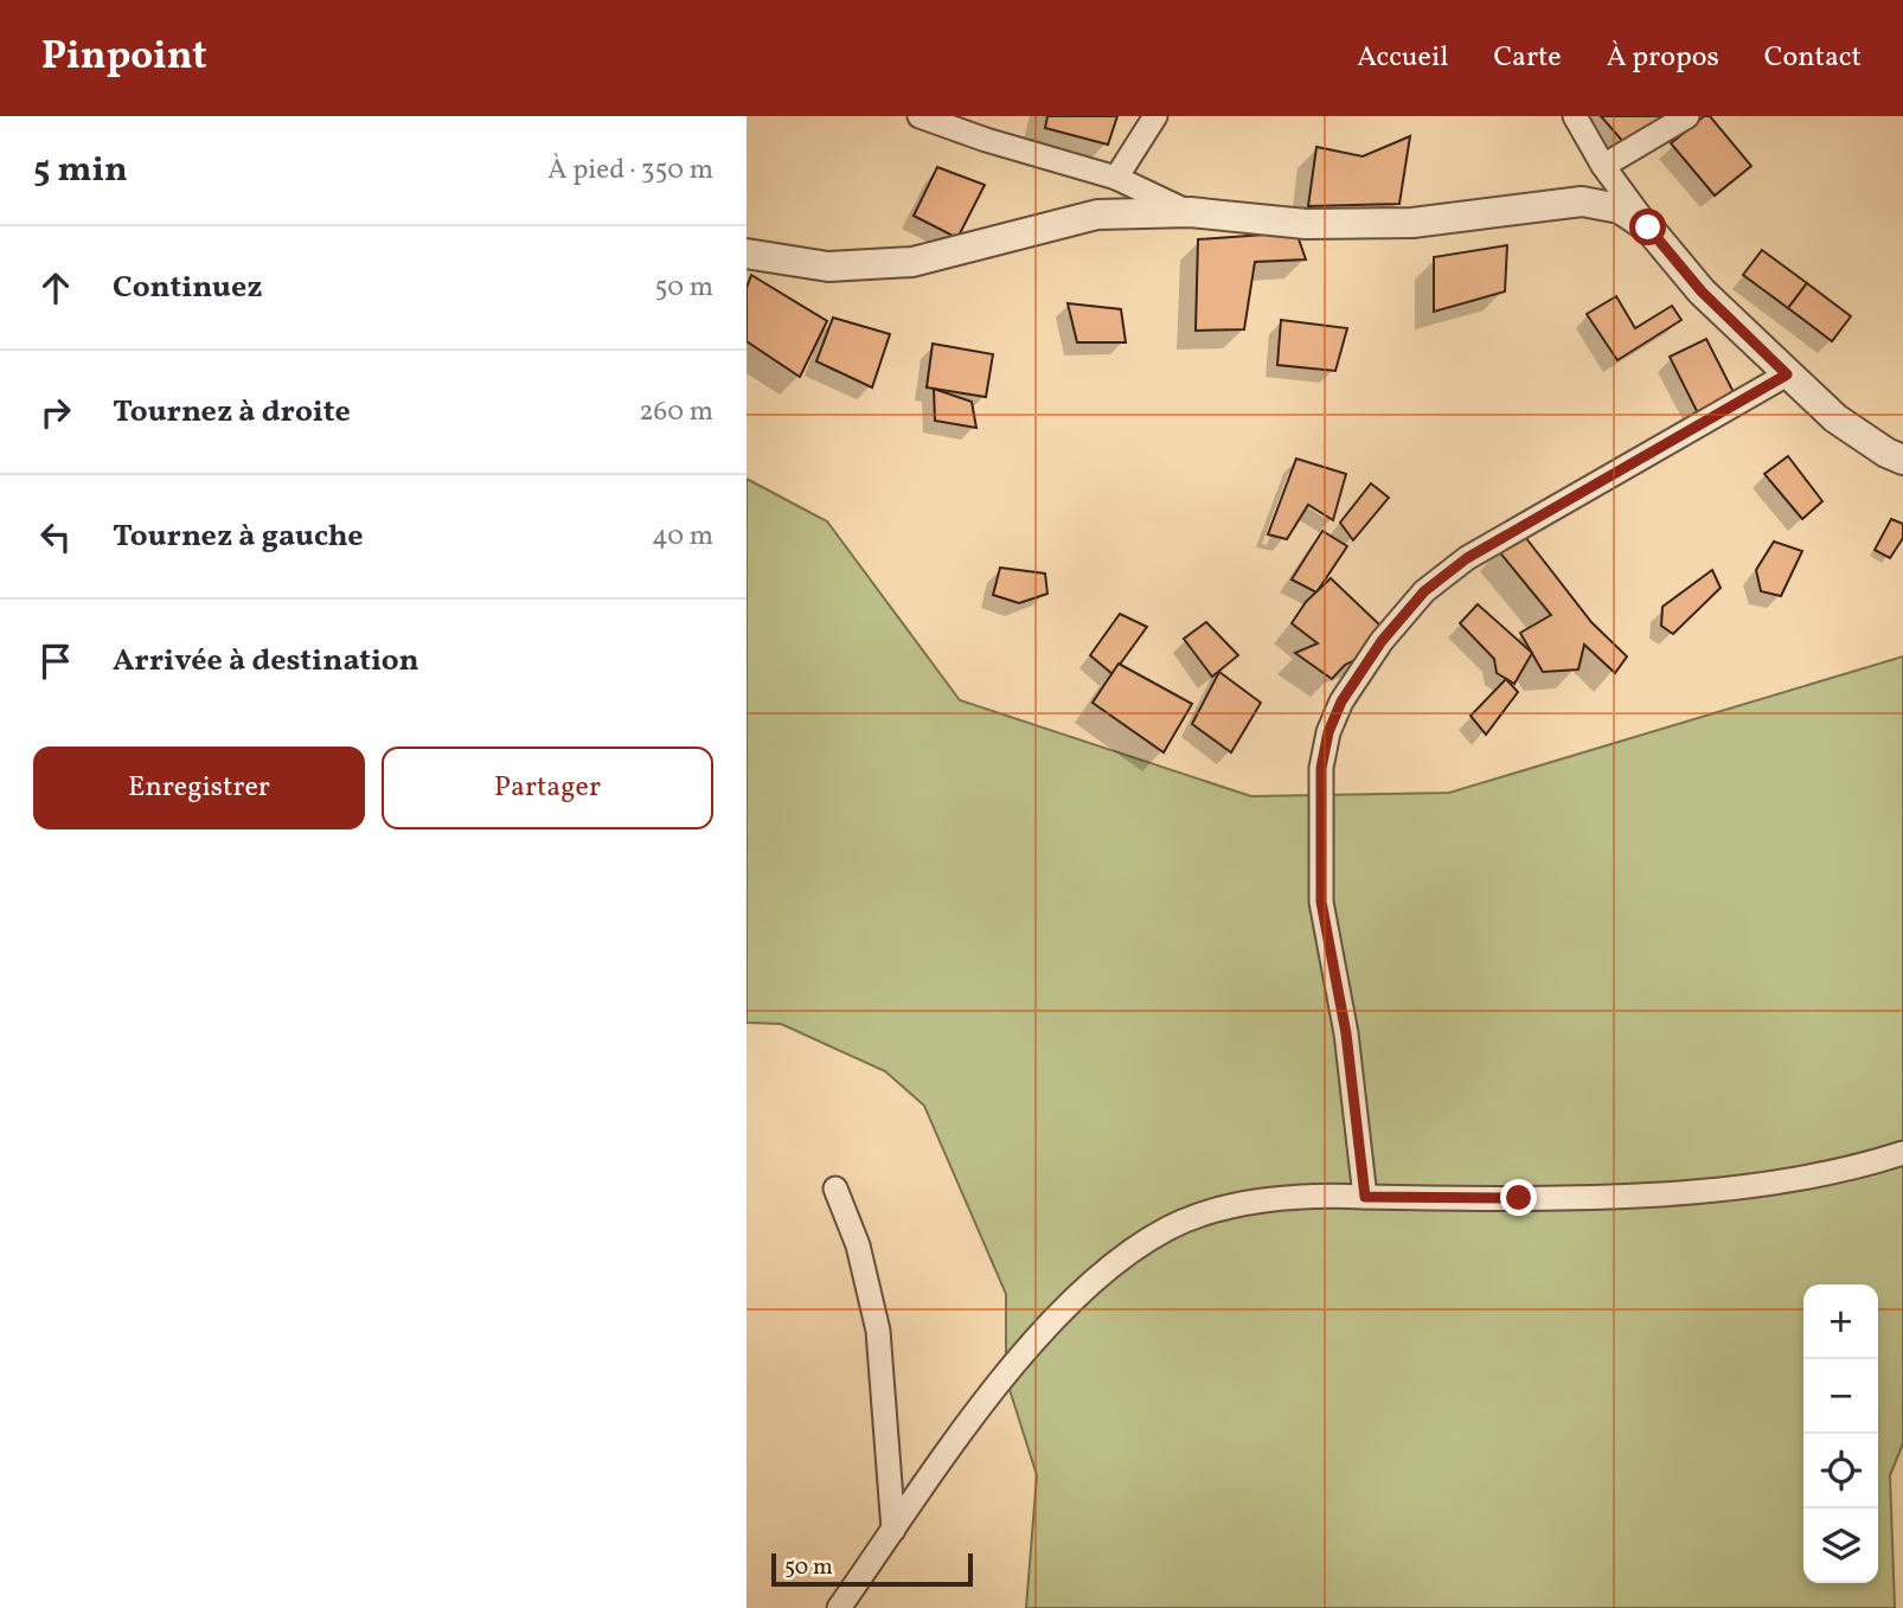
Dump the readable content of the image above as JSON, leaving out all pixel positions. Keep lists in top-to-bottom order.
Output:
{
  "scale_bar": "50 m",
  "page": {
    "header": "Pinpoint",
    "nav": [
      "Accueil",
      "Carte",
      "À propos",
      "Contact"
    ],
    "heading": ["5 min", "À pied · 350 m"],
    "list": [
      ["Continuez", "50 m"],
      ["Tournez à droite", "260 m"],
      ["Tournez à gauche", "40 m"],
      "Arrivée à destination"
    ],
    "buttons": ["Enregistrer", "Partager"],
    "map_buttons": ["+", "−"],
    "scale": "50 m"
  }
}
